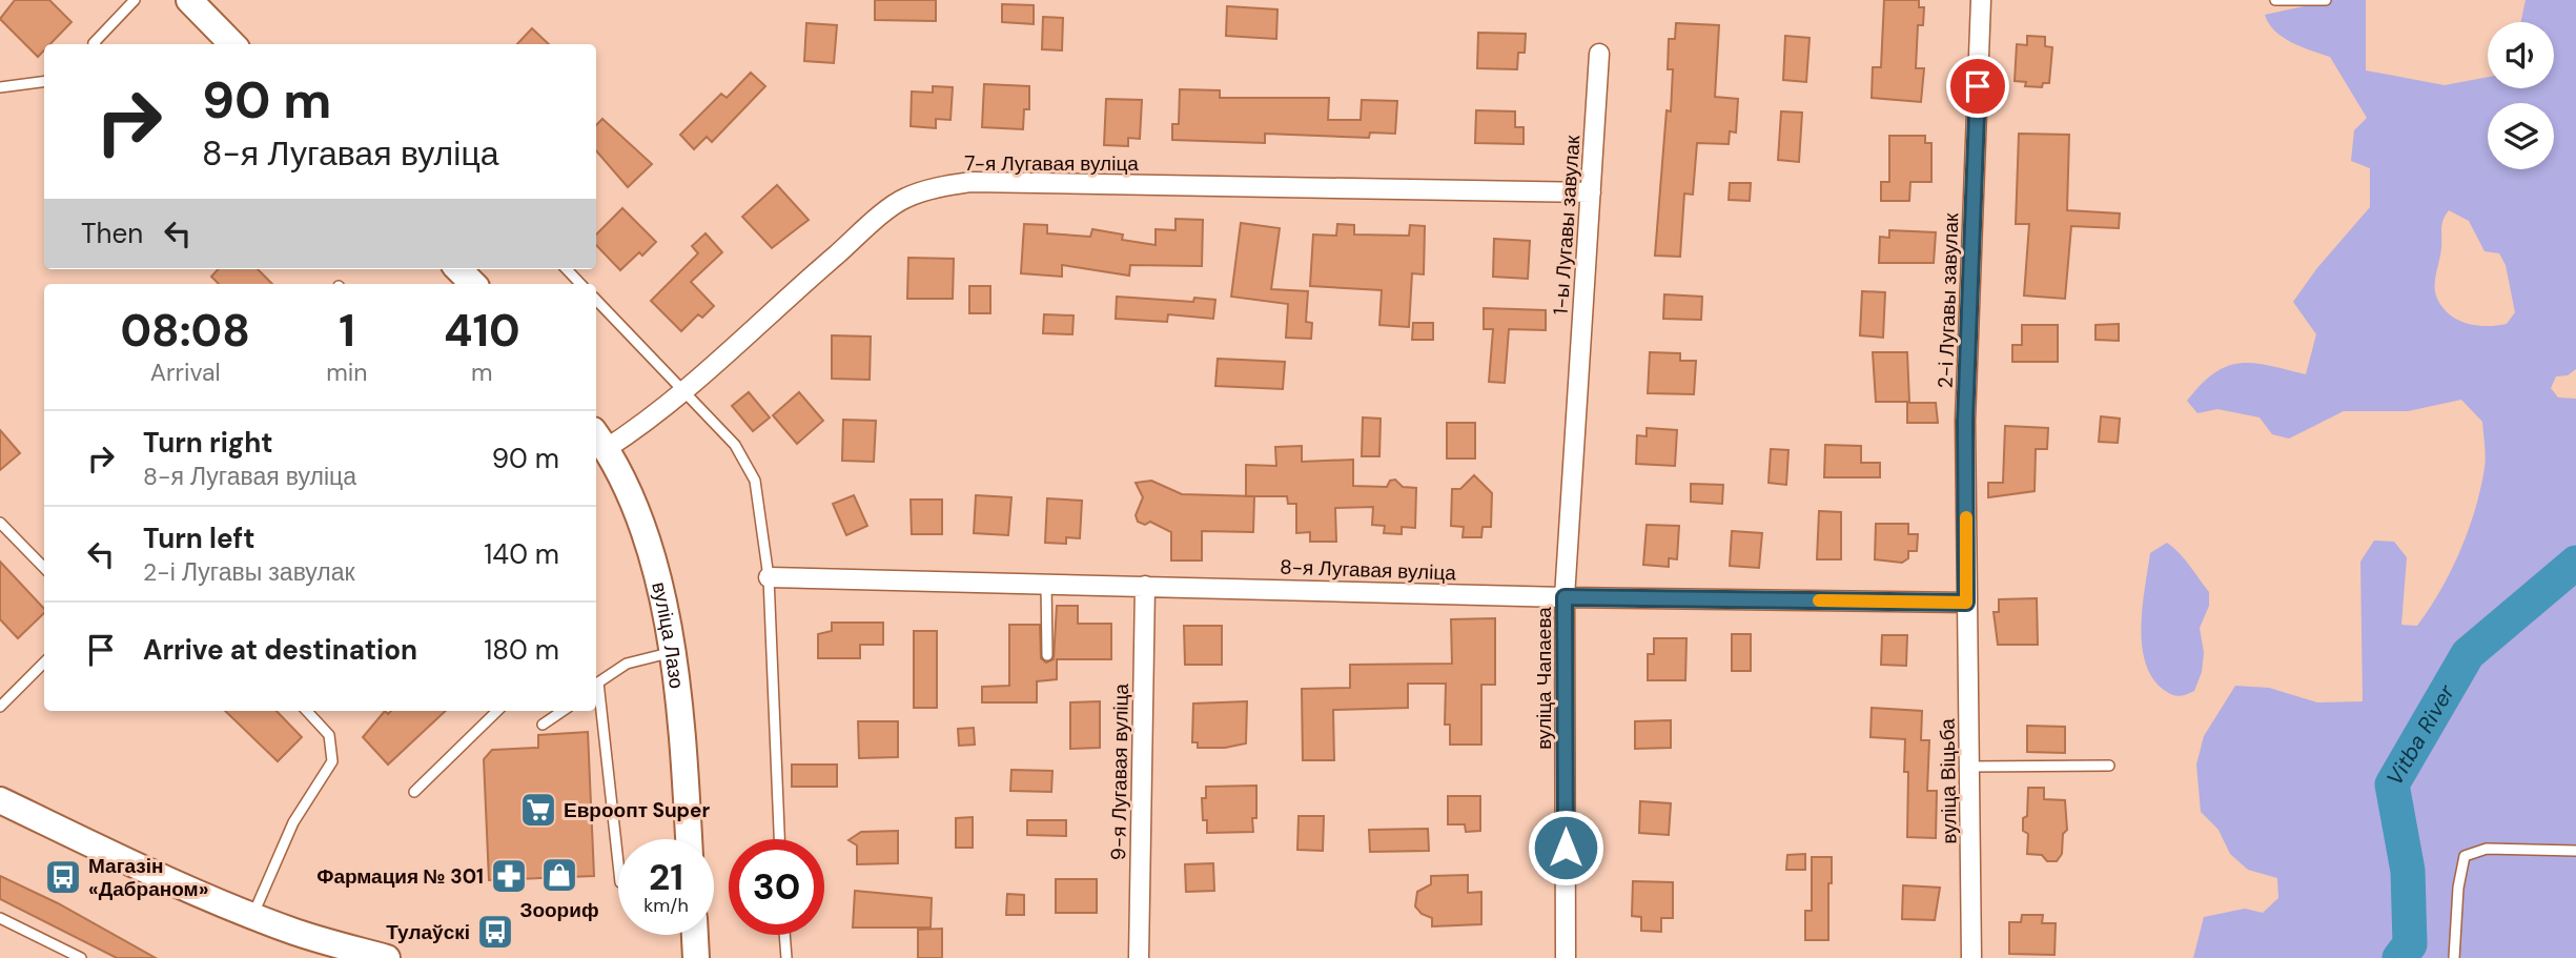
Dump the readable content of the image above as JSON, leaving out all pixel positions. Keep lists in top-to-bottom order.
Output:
{
  "streets": {
    "street": [
      "7-я Лугавая вуліца",
      "1-ы Лугавы завулак",
      "2-і Лугавы завулак",
      "8-я Лугавая вуліца",
      "вуліца Лазо",
      "вуліца Чапаева",
      "9-я Лугавая вуліца",
      "вуліца Віцьба"
    ]
  },
  "crossings": [
    ["7-я Лугавая вуліца", "1-ы Лугавы завулак"],
    ["7-я Лугавая вуліца", "вуліца Лазо"],
    ["1-ы Лугавы завулак", "вуліца Чапаева"],
    ["2-і Лугавы завулак", "8-я Лугавая вуліца"],
    ["2-і Лугавы завулак", "вуліца Віцьба"],
    ["8-я Лугавая вуліца", "вуліца Чапаева"],
    ["8-я Лугавая вуліца", "9-я Лугавая вуліца"],
    ["8-я Лугавая вуліца", "вуліца Віцьба"]
  ],
  "water": ["Vitba River"],
  "places": {
    "supermarket": ["Евроопт Super"],
    "shop": ["Зоориф"],
    "pharmacy": ["Фармация № 301"],
    "bus stop": ["Магазін «Дабраном»", "Тулаўскі"]
  },
  "page": {
    "turn": ["90 m", "8-я Лугавая вуліца"],
    "then": "Then",
    "eta": [
      "08:08",
      "Arrival",
      "1",
      "min",
      "410",
      "m"
    ],
    "list": [
      {
        "name": "Turn right",
        "note": "8-я Лугавая вуліца",
        "value": "90 m"
      },
      {
        "name": "Turn left",
        "note": "2-і Лугавы завулак",
        "value": "140 m"
      },
      {
        "name": "Arrive at destination",
        "value": "180 m"
      }
    ],
    "speed": "21 km/h",
    "limit": "30"
  }
}
